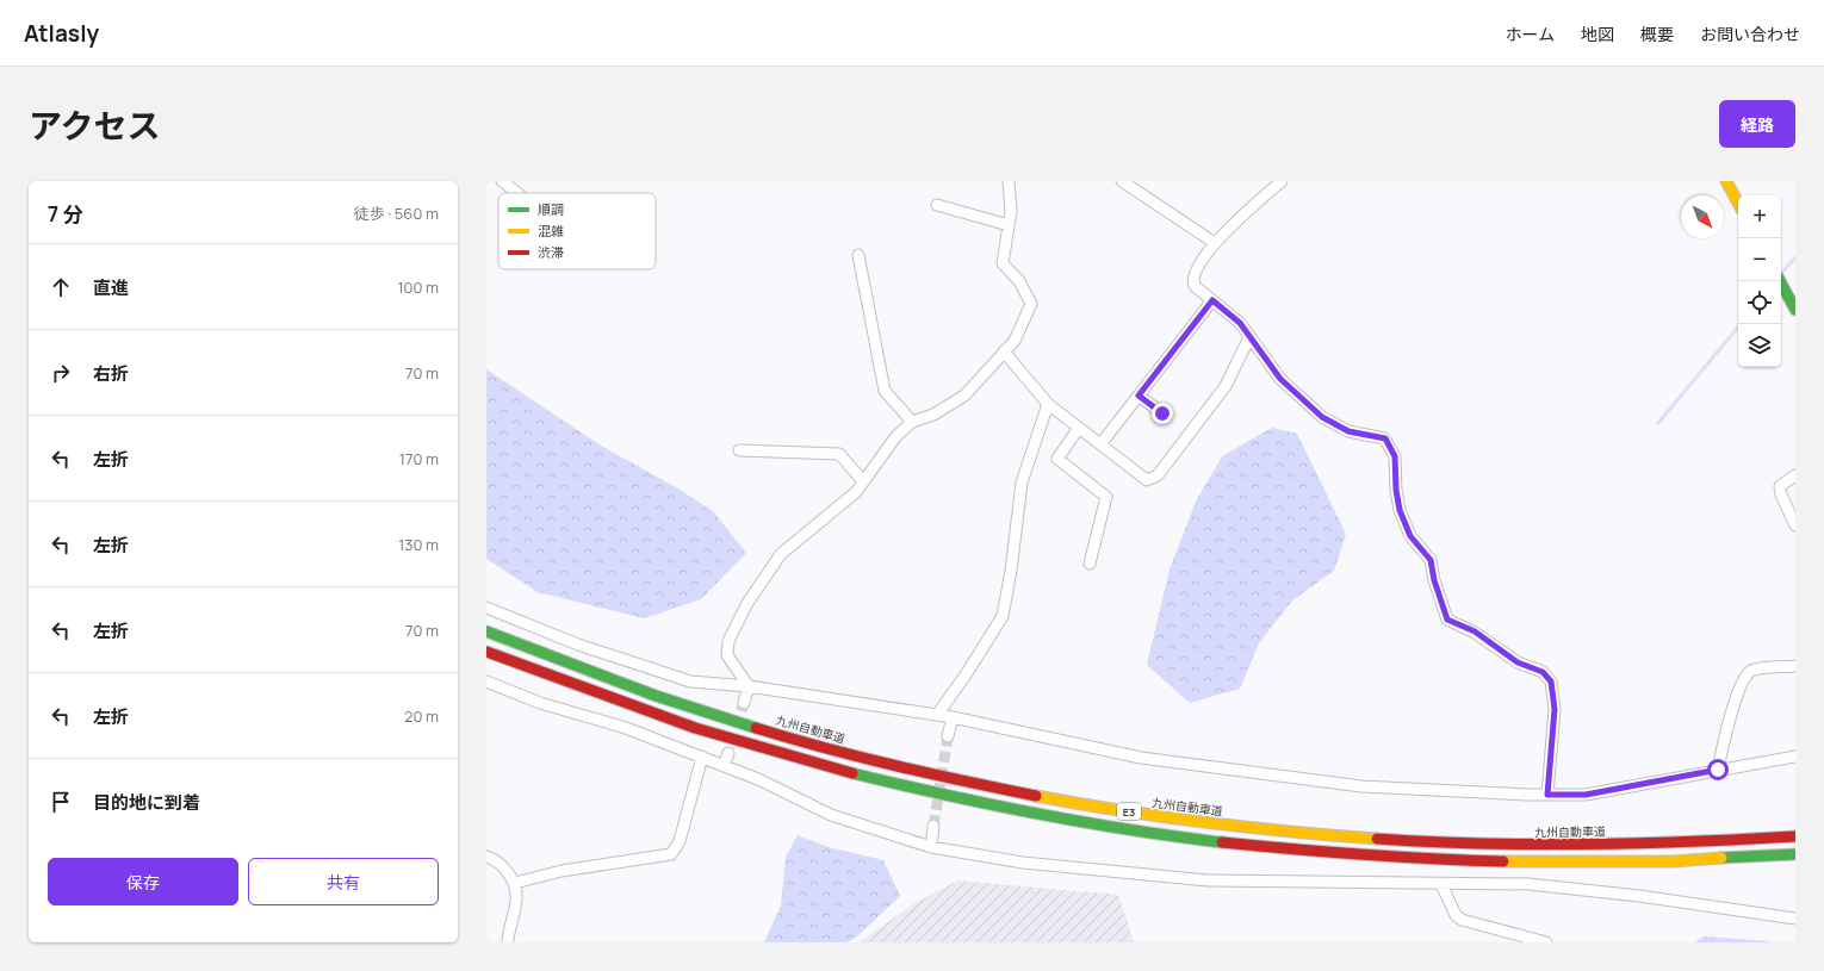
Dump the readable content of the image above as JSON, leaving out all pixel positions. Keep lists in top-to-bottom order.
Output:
{
  "streets": {
    "main road": ["九州自動車道", "E3"]
  },
  "legend": ["順調", "混雑", "渋滞"],
  "north": "bottom right",
  "page": {
    "header": "Atlasly",
    "nav": [
      "ホーム",
      "地図",
      "概要",
      "お問い合わせ"
    ],
    "title": "アクセス",
    "buttons": [
      "経路",
      ["保存", "共有"]
    ],
    "heading": ["7 分", "徒歩 · 560 m"],
    "map_buttons": ["+", "−"],
    "list": [
      ["直進", "100 m"],
      ["右折", "70 m"],
      ["左折", "170 m"],
      ["左折", "130 m"],
      ["左折", "70 m"],
      ["左折", "20 m"],
      "目的地に到着"
    ]
  }
}
